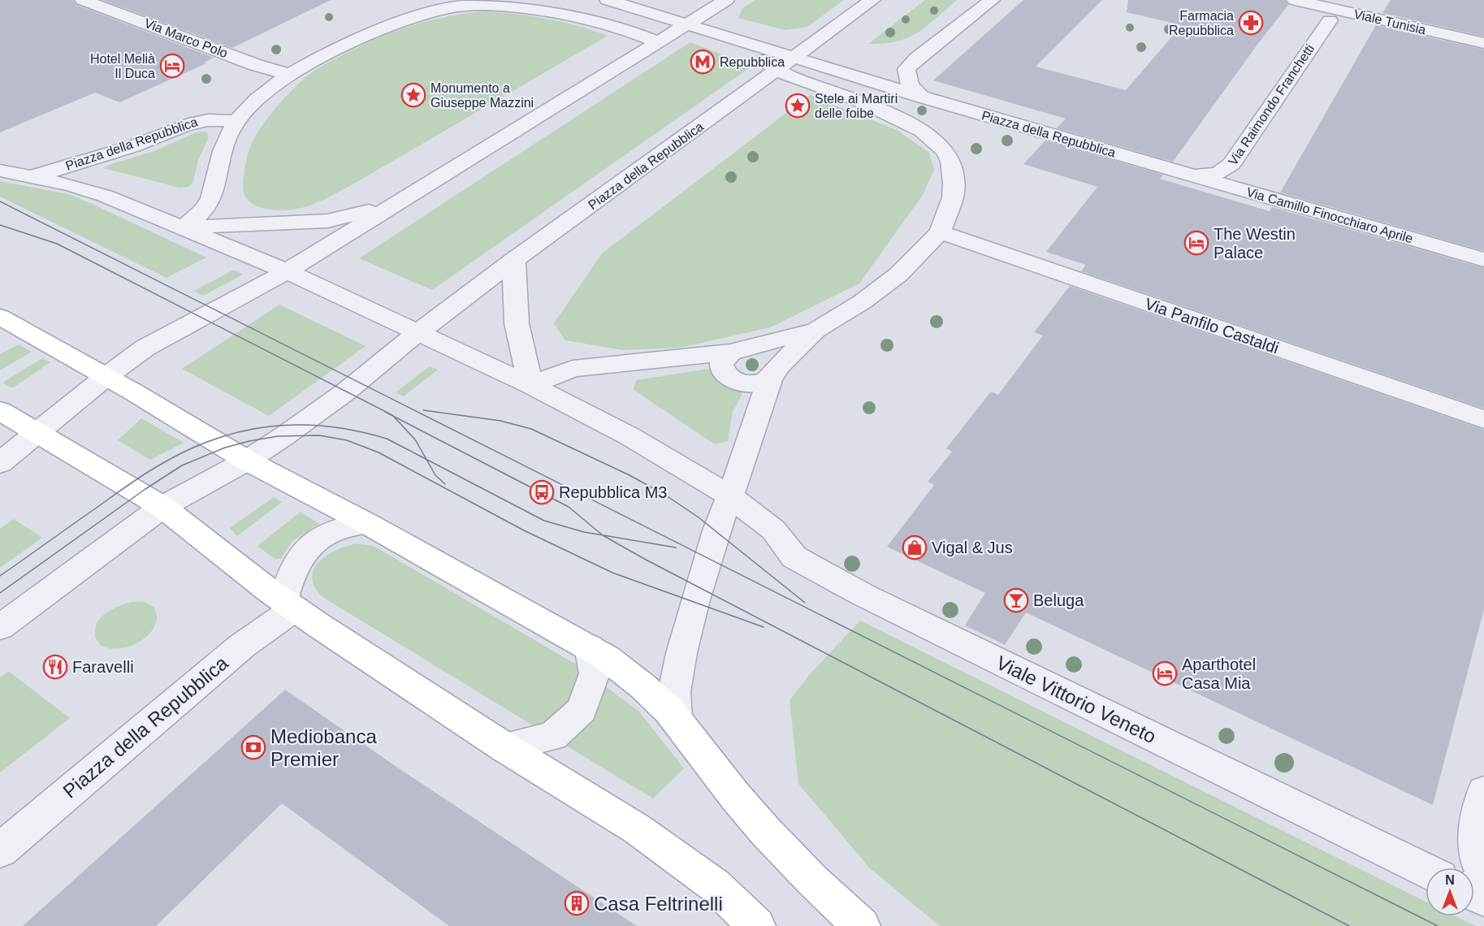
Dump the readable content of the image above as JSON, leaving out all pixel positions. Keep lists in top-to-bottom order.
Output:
{
  "streets": {
    "street": [
      "Viale Tunisia",
      "Via Marco Polo",
      "Via Raimondo Franchetti",
      "Piazza della Repubblica",
      "Via Camillo Finocchiaro Aprile",
      "Via Panfilo Castaldi",
      "Viale Vittorio Veneto"
    ]
  },
  "crossings": [
    ["Via Raimondo Franchetti", "Piazza della Repubblica"],
    ["Via Raimondo Franchetti", "Via Camillo Finocchiaro Aprile"],
    ["Piazza della Repubblica", "Via Camillo Finocchiaro Aprile"],
    ["Piazza della Repubblica", "Viale Vittorio Veneto"]
  ],
  "places": {
    "pharmacy": ["Farmacia Repubblica"],
    "metro station": ["Repubblica"],
    "hotel": ["Hotel Melià Il Duca", "The Westin Palace", "Aparthotel Casa Mia"],
    "place": ["Monumento a Giuseppe Mazzini", "Stele ai Martiri delle foibe"],
    "bus stop": ["Repubblica M3"],
    "shop": ["Vigal & Jus"],
    "bar": ["Beluga"],
    "restaurant": ["Faravelli"],
    "bank": ["Mediobanca Premier"],
    "building": ["Casa Feltrinelli"]
  },
  "north": "top"
}
